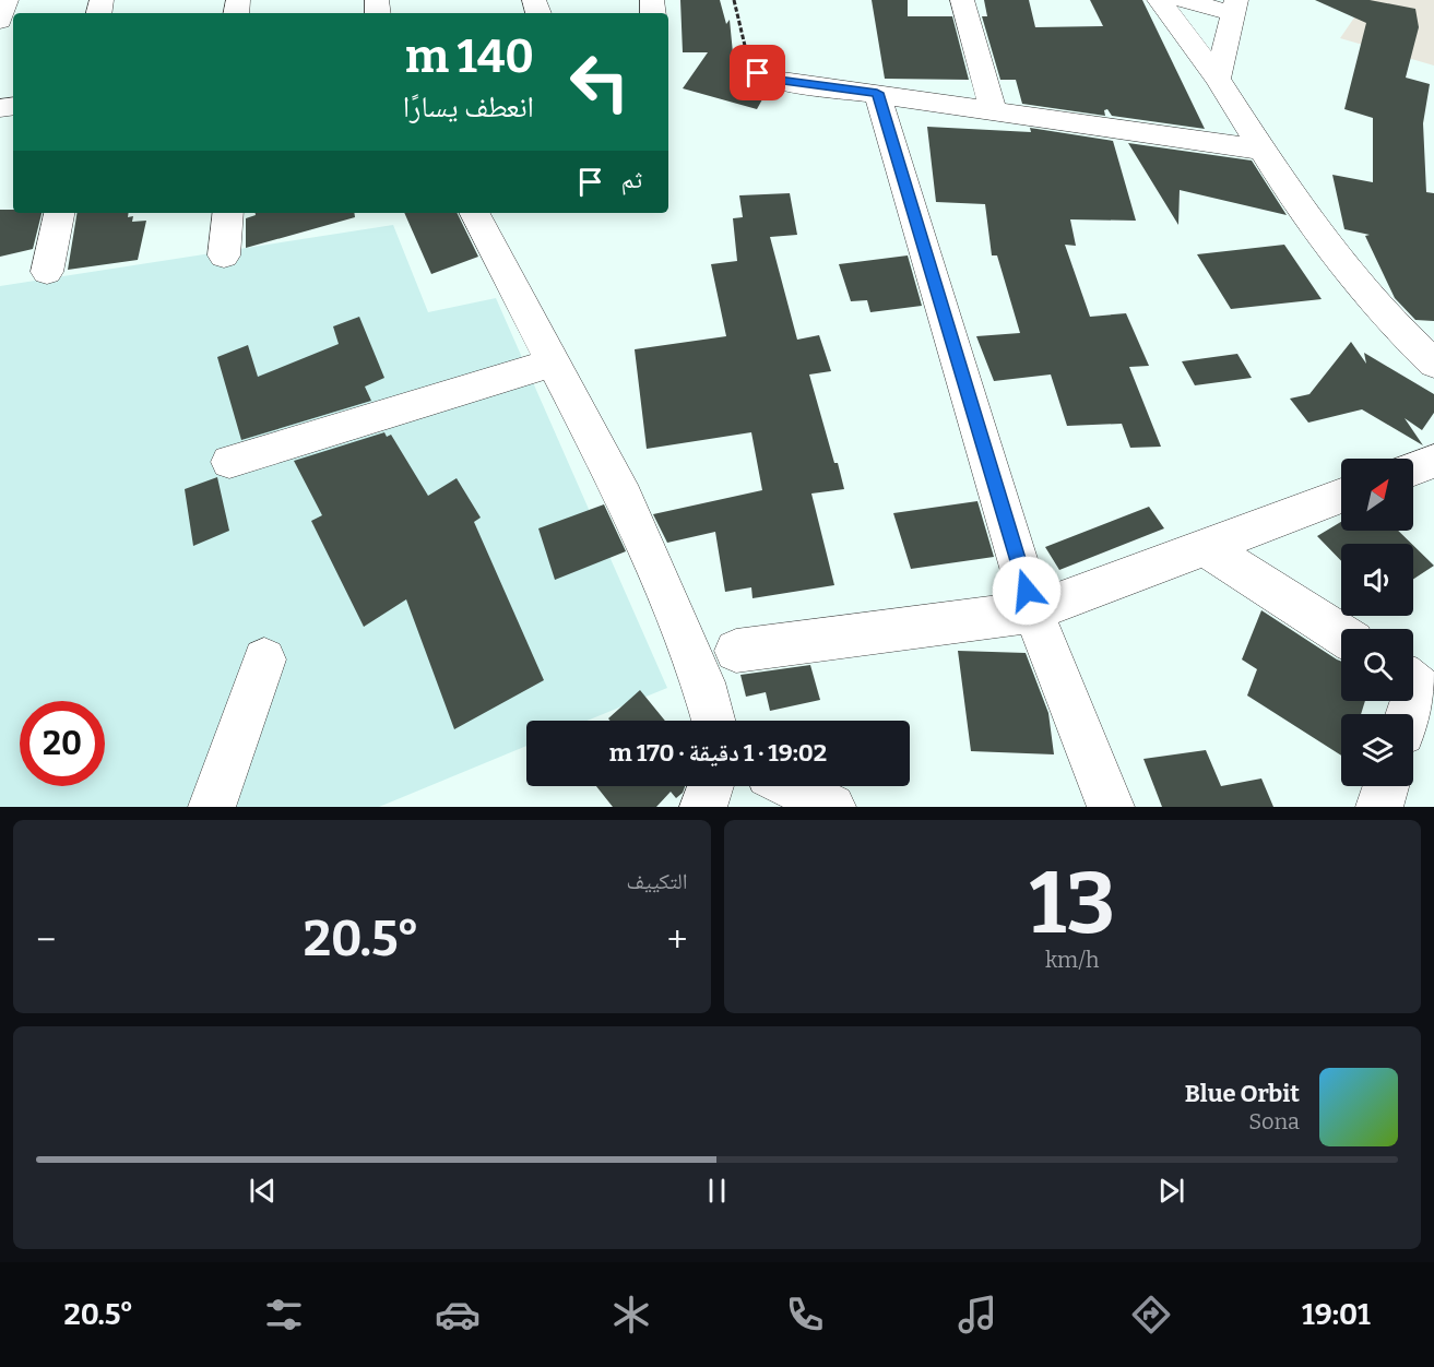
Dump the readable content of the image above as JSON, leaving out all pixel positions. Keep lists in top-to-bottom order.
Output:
{
  "north": "top right",
  "page": {
    "turn": ["140 m", "انعطف يسارًا"],
    "then": "ثم",
    "limit": "20",
    "trip": "19:02 · 1 دقيقة · 170 m",
    "tile": [
      ["13", "km/h"],
      "التكييف"
    ],
    "heat": ["−", "20.5°", "+"],
    "song": ["Blue Orbit", "Sona"],
    "tabs": ["19:01", "20.5°"]
  }
}
